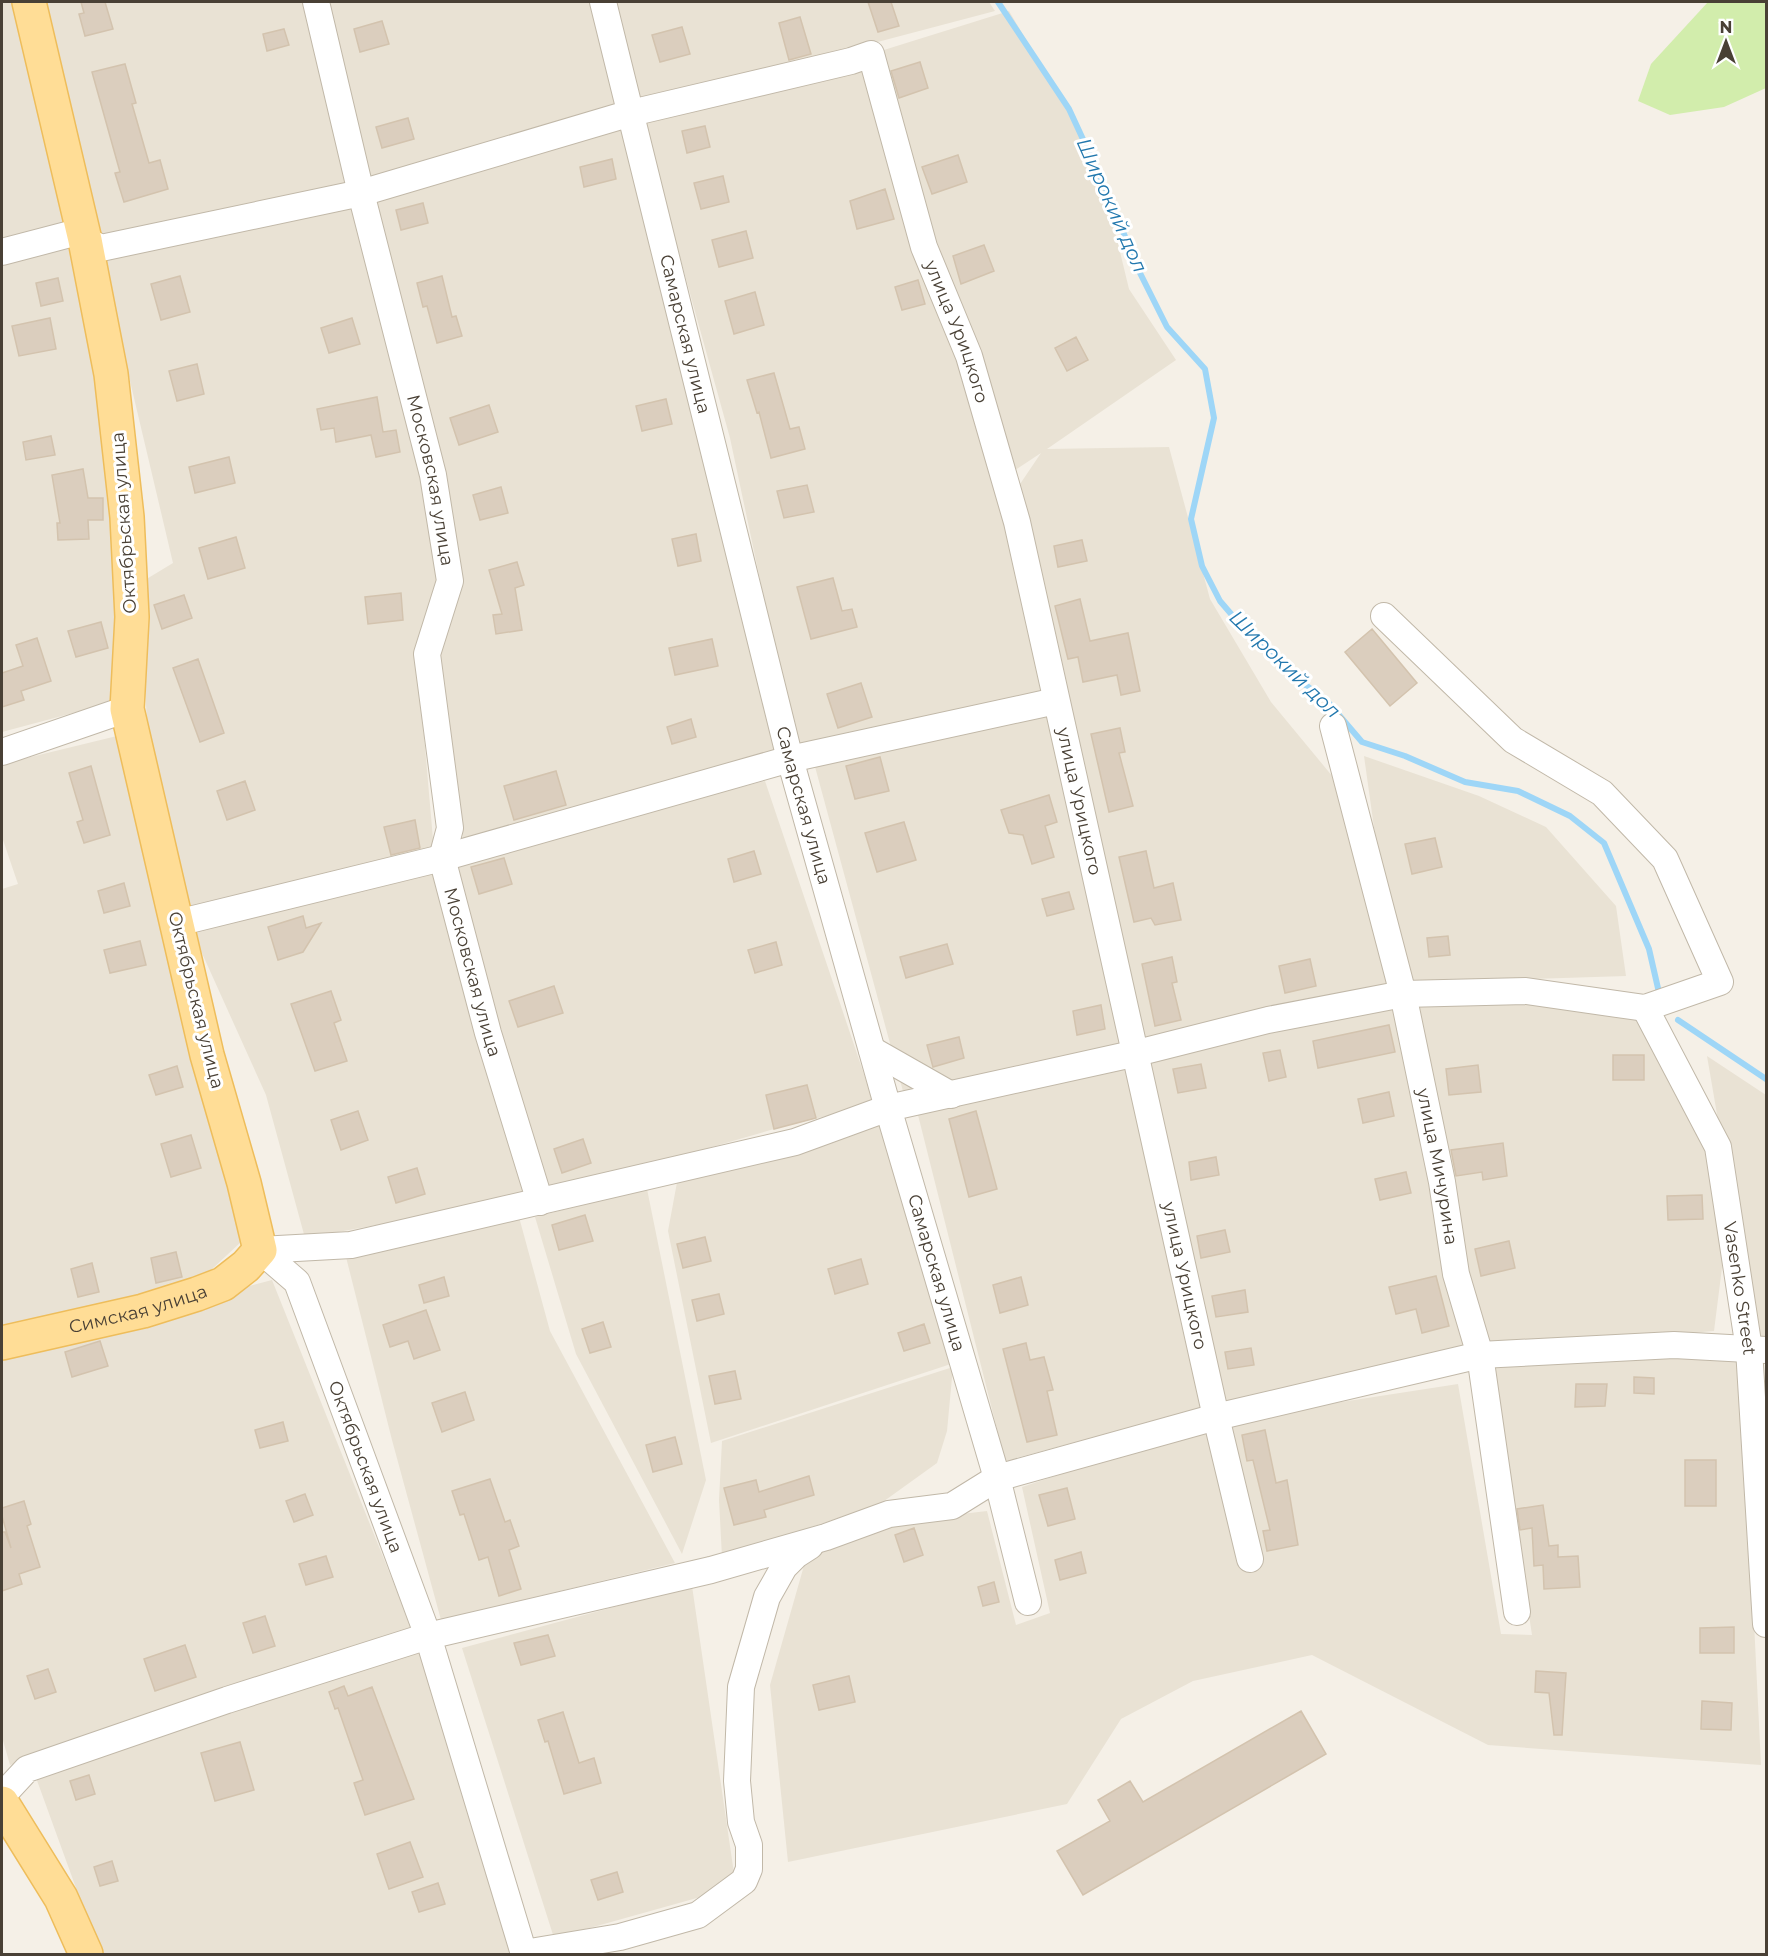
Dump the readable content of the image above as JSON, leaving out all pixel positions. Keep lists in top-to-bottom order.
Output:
{
  "streets": {
    "main road": ["Октябрьская улица", "Симская улица"],
    "street": [
      "улица Урицкого",
      "Самарская улица",
      "Московская улица",
      "улица Мичурина",
      "Vasenko Street"
    ]
  },
  "crossings": [
    ["улица Урицкого", "Самарская улица"],
    ["Октябрьская улица", "Симская улица"]
  ],
  "water": ["Широкий дол"],
  "north": "top"
}
